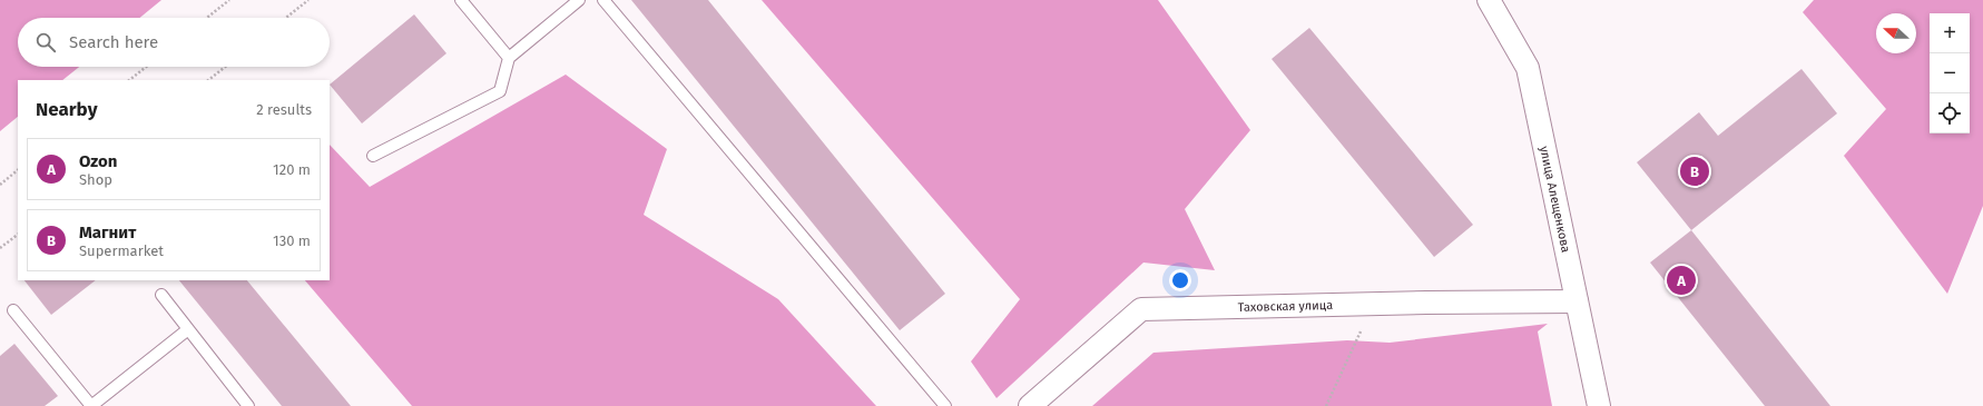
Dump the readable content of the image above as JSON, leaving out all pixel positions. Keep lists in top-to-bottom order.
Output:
{
  "streets": {
    "street": ["улица Алещенкова", "Таховская улица"]
  },
  "crossings": [
    ["улица Алещенкова", "Таховская улица"]
  ],
  "north": "left",
  "page": {
    "map_buttons": ["+", "−"],
    "search": "Search here",
    "heading": ["Nearby", "2 results"],
    "list": [
      {
        "mark": "A",
        "name": "Ozon",
        "note": "Shop",
        "value": "120 m"
      },
      {
        "mark": "B",
        "name": "Магнит",
        "note": "Supermarket",
        "value": "130 m"
      }
    ],
    "pins": ["B", "A"]
  }
}
